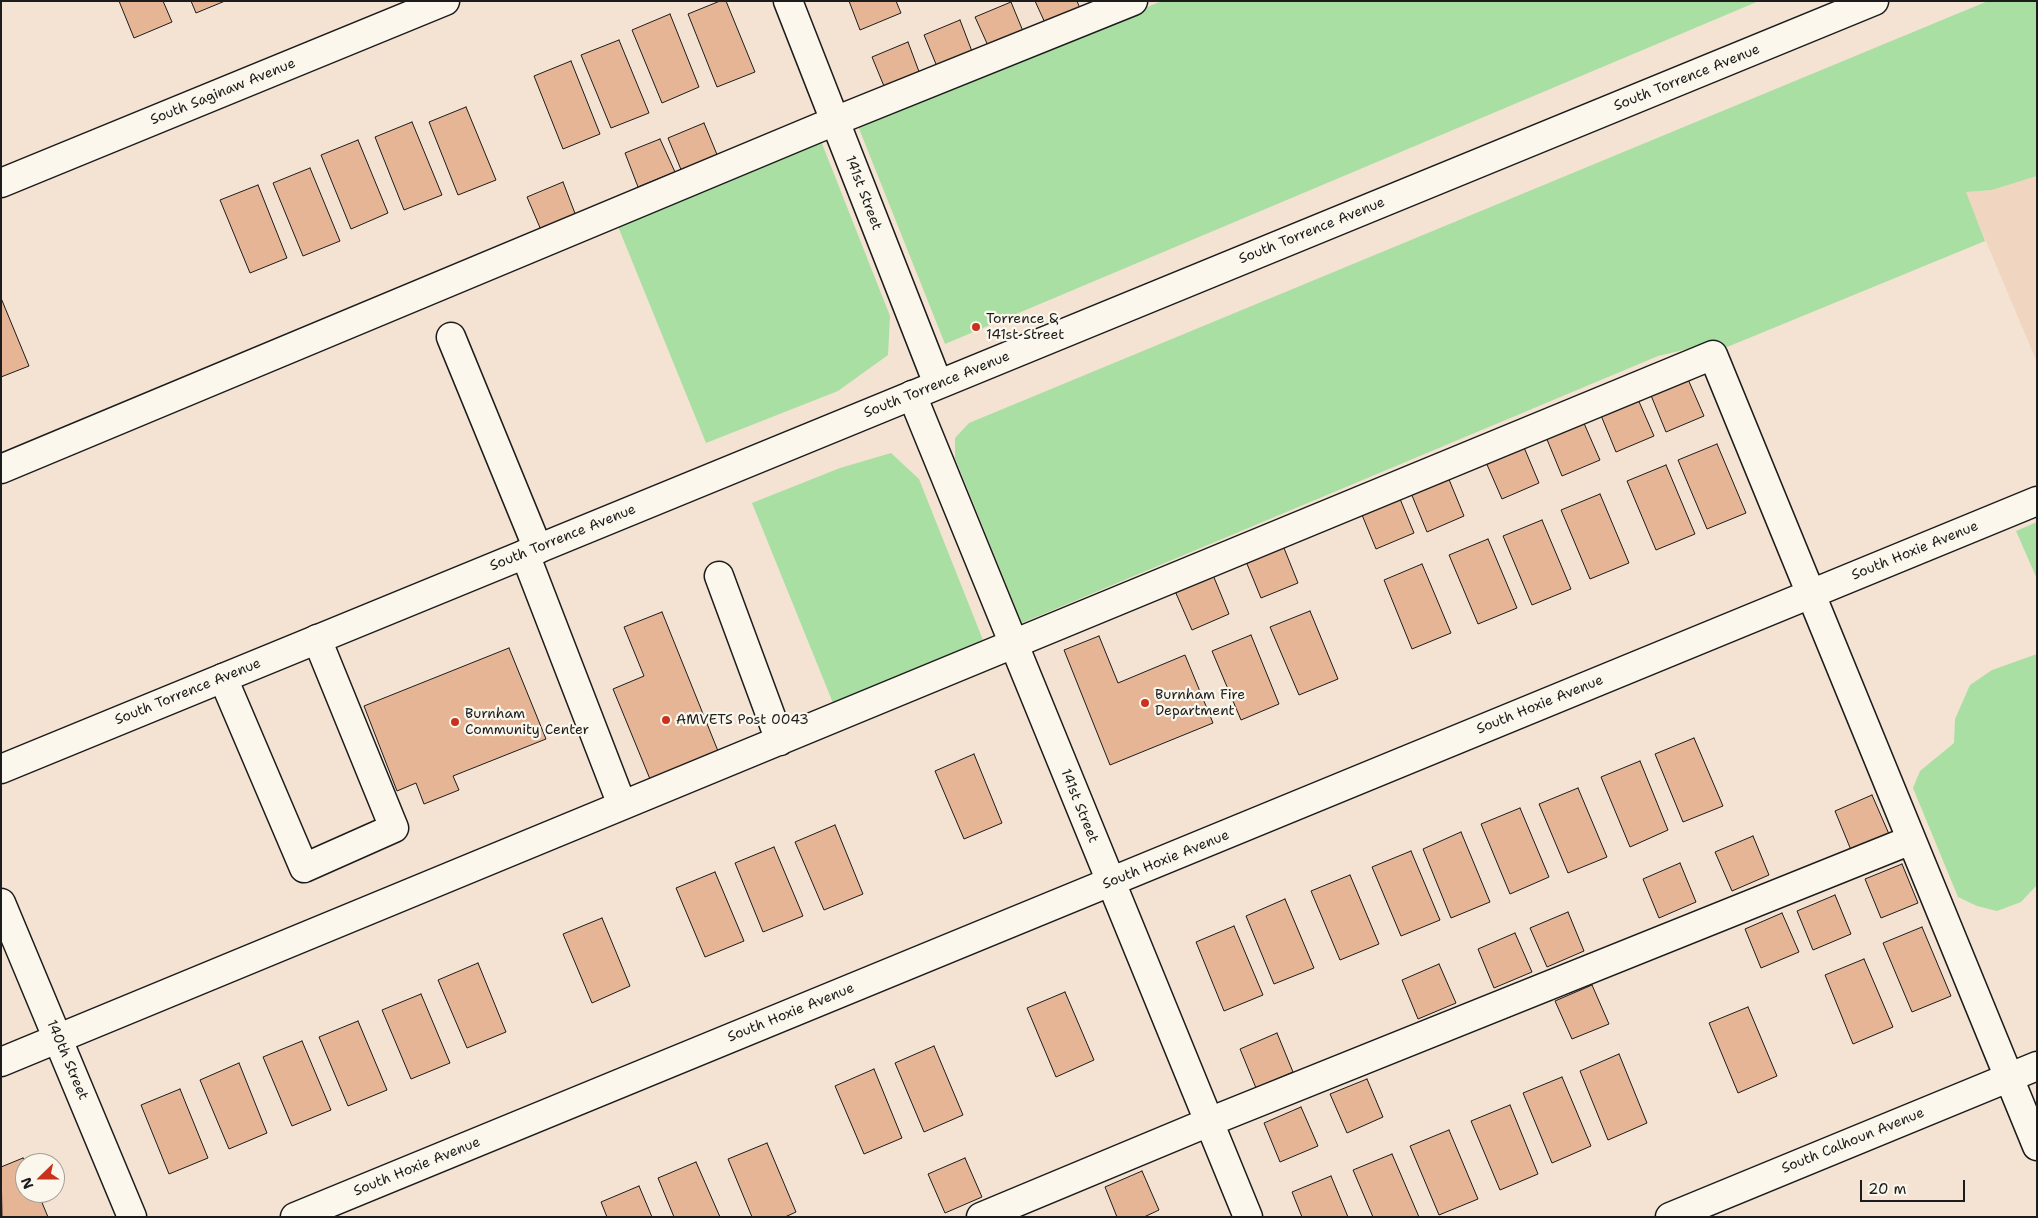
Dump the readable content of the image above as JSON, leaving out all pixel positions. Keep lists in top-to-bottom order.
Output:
{
  "streets": {
    "street": [
      "South Torrence Avenue",
      "South Saginaw Avenue",
      "141st Street",
      "South Hoxie Avenue",
      "140th Street",
      "South Calhoun Avenue"
    ]
  },
  "crossings": [
    ["South Torrence Avenue", "141st Street"],
    ["141st Street", "South Hoxie Avenue"]
  ],
  "places": [
    "Torrence & 141st Street",
    "Burnham Fire Department",
    "AMVETS Post 0043",
    "Burnham Community Center"
  ],
  "scale_bar": "20 m",
  "north": "left"
}
